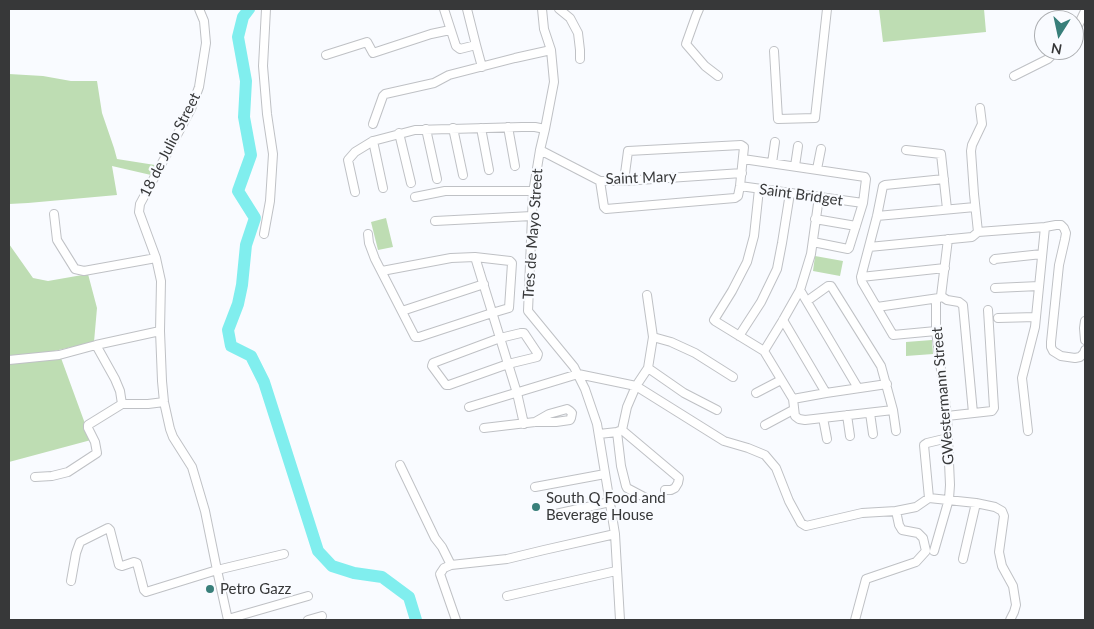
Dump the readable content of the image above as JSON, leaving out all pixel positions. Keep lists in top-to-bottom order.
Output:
{
  "streets": {
    "street": [
      "18 de Julio Street",
      "Saint Mary",
      "Saint Bridget",
      "Tres de Mayo Street",
      "GWestermann Street"
    ]
  },
  "crossings": [
    ["Saint Mary", "Tres de Mayo Street"]
  ],
  "places": ["South Q Food and Beverage House", "Petro Gazz"],
  "north": "bottom"
}
